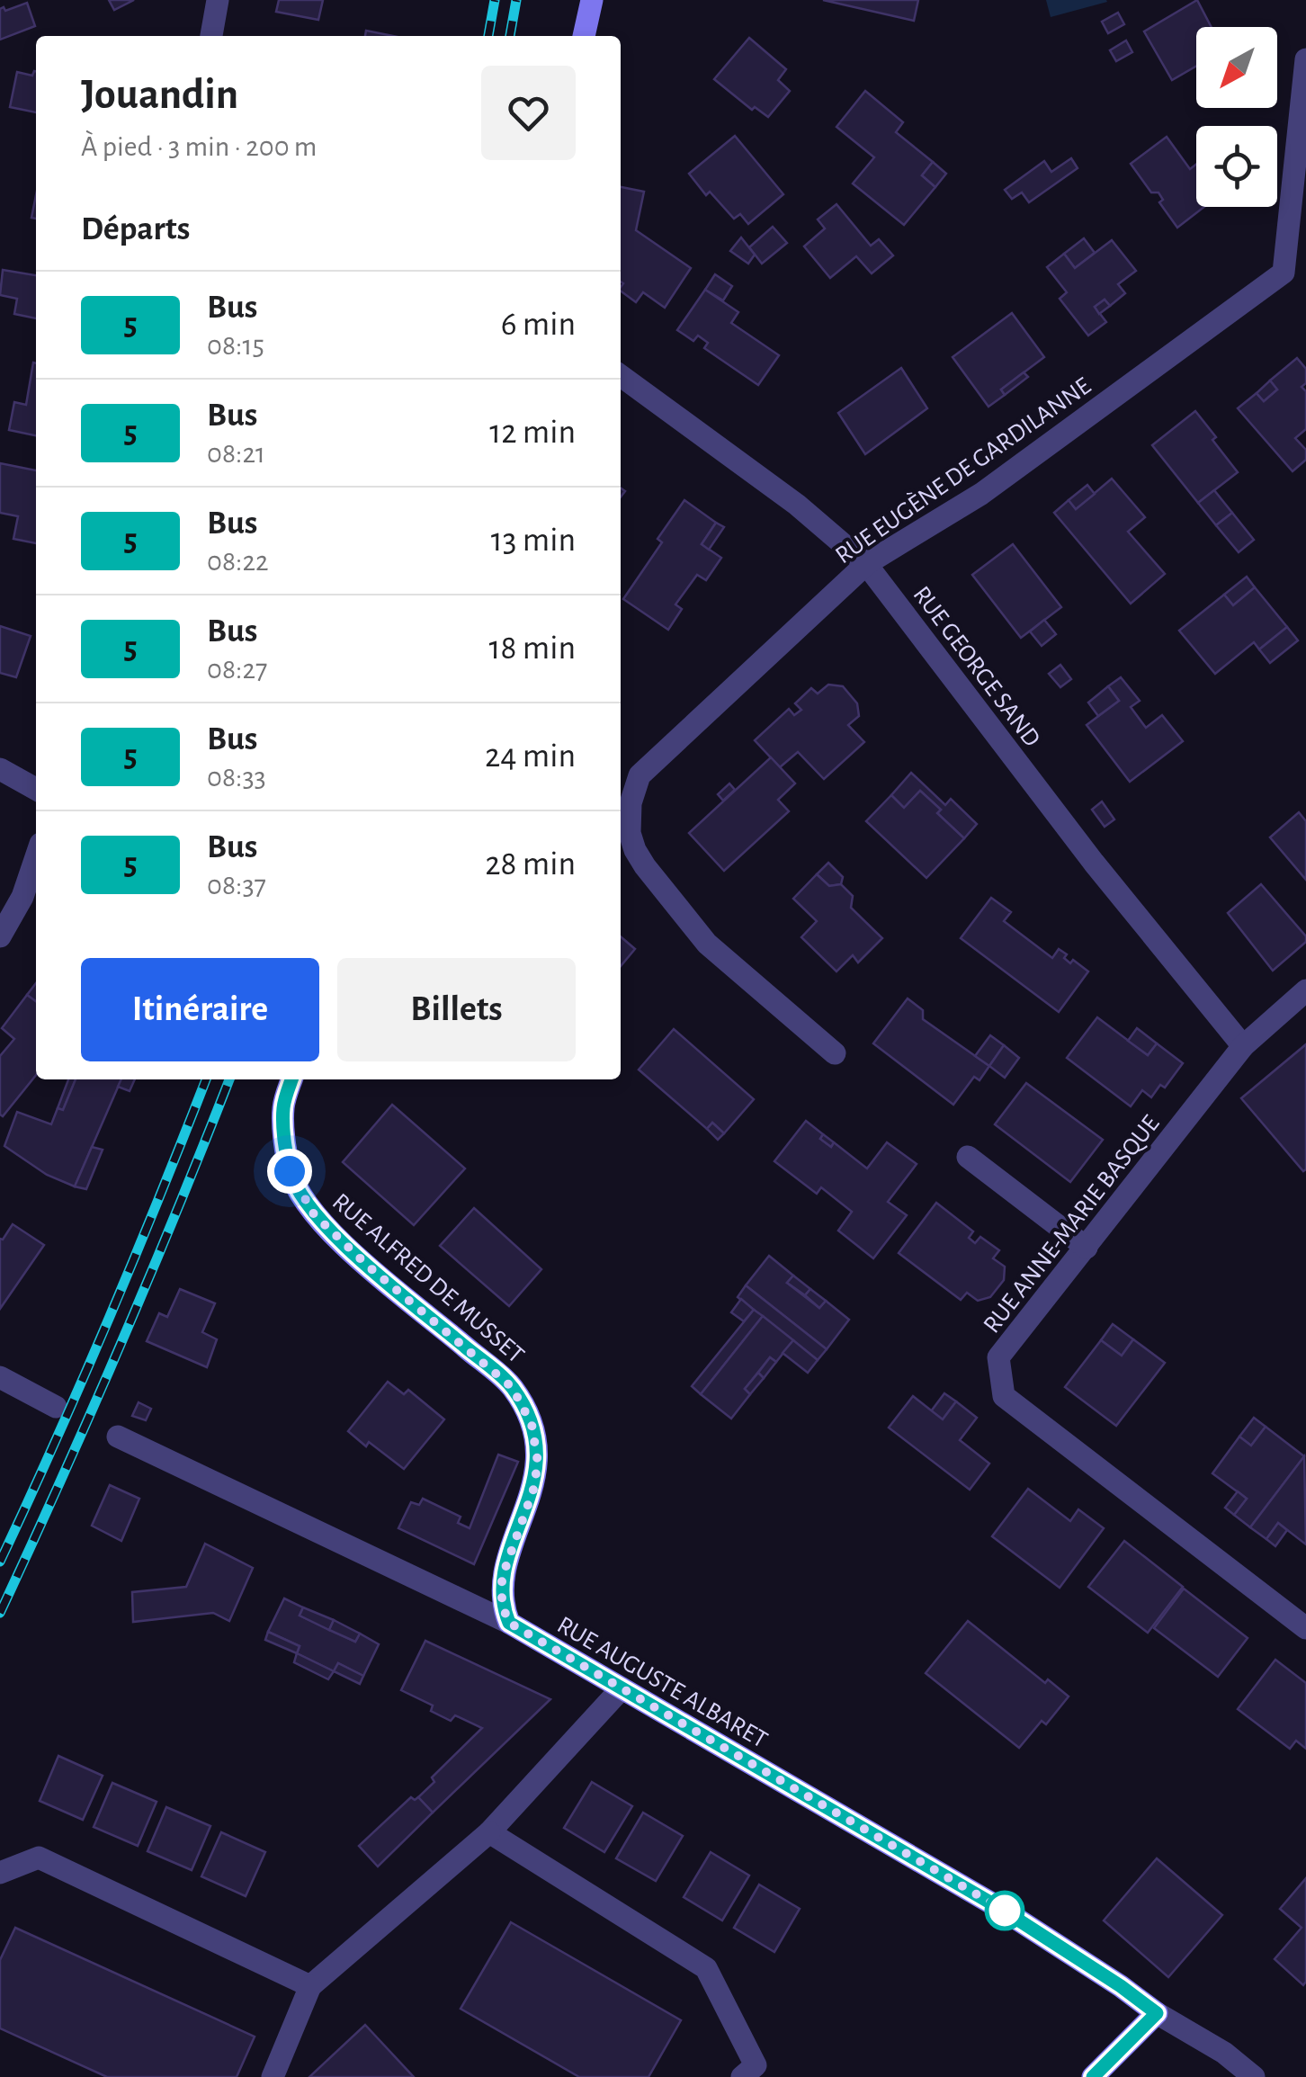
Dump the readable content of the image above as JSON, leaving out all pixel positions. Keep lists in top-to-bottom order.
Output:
{
  "streets": {
    "street": [
      "RUE EUGÈNE DE GARDILANNE",
      "RUE GEORGE SAND",
      "RUE ANNE-MARIE BASQUE",
      "RUE ALFRED DE MUSSET",
      "RUE AUGUSTE ALBARET"
    ]
  },
  "crossings": [
    ["RUE EUGÈNE DE GARDILANNE", "RUE GEORGE SAND"],
    ["RUE GEORGE SAND", "RUE ANNE-MARIE BASQUE"],
    ["RUE ALFRED DE MUSSET", "RUE AUGUSTE ALBARET"]
  ],
  "lines": ["bus line 5"],
  "north": "bottom left",
  "page": {
    "heading": [
      ["Jouandin", "À pied · 3 min · 200 m"],
      "Départs"
    ],
    "list": [
      {
        "mark": "5",
        "name": "Bus",
        "note": "08:15",
        "value": "6 min"
      },
      {
        "mark": "5",
        "name": "Bus",
        "note": "08:21",
        "value": "12 min"
      },
      {
        "mark": "5",
        "name": "Bus",
        "note": "08:22",
        "value": "13 min"
      },
      {
        "mark": "5",
        "name": "Bus",
        "note": "08:27",
        "value": "18 min"
      },
      {
        "mark": "5",
        "name": "Bus",
        "note": "08:33",
        "value": "24 min"
      },
      {
        "mark": "5",
        "name": "Bus",
        "note": "08:37",
        "value": "28 min"
      }
    ],
    "buttons": ["Itinéraire", "Billets"]
  }
}
